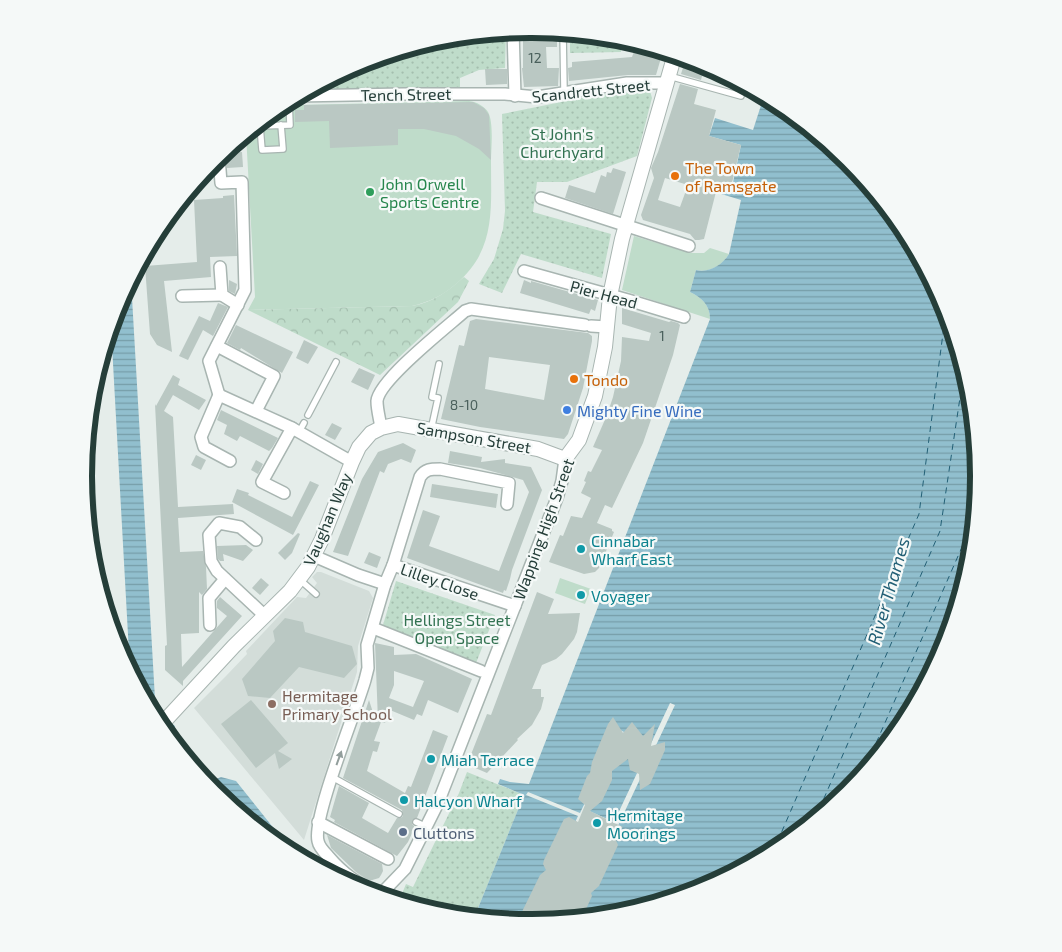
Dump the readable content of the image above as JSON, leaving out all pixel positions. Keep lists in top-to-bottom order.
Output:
{
  "streets": {
    "street": [
      "Scandrett Street",
      "Tench Street",
      "Pier Head",
      "Sampson Street",
      "Vaughan Way",
      "Wapping High Street",
      "Lilley Close"
    ]
  },
  "crossings": [
    ["Scandrett Street", "Tench Street"],
    ["Scandrett Street", "Wapping High Street"],
    ["Pier Head", "Wapping High Street"],
    ["Sampson Street", "Vaughan Way"],
    ["Sampson Street", "Wapping High Street"],
    ["Wapping High Street", "Lilley Close"]
  ],
  "water": ["River Thames"],
  "parks": ["St John's Churchyard", "Hellings Street Open Space"],
  "places": [
    "The Town of Ramsgate",
    "John Orwell Sports Centre",
    "Tondo",
    "Mighty Fine Wine",
    "Cinnabar Wharf East",
    "Voyager",
    "Hermitage Primary School",
    "Miah Terrace",
    "Halcyon Wharf",
    "Hermitage Moorings",
    "Cluttons"
  ],
  "house_numbers": ["12", "1", "8-10"]
}
